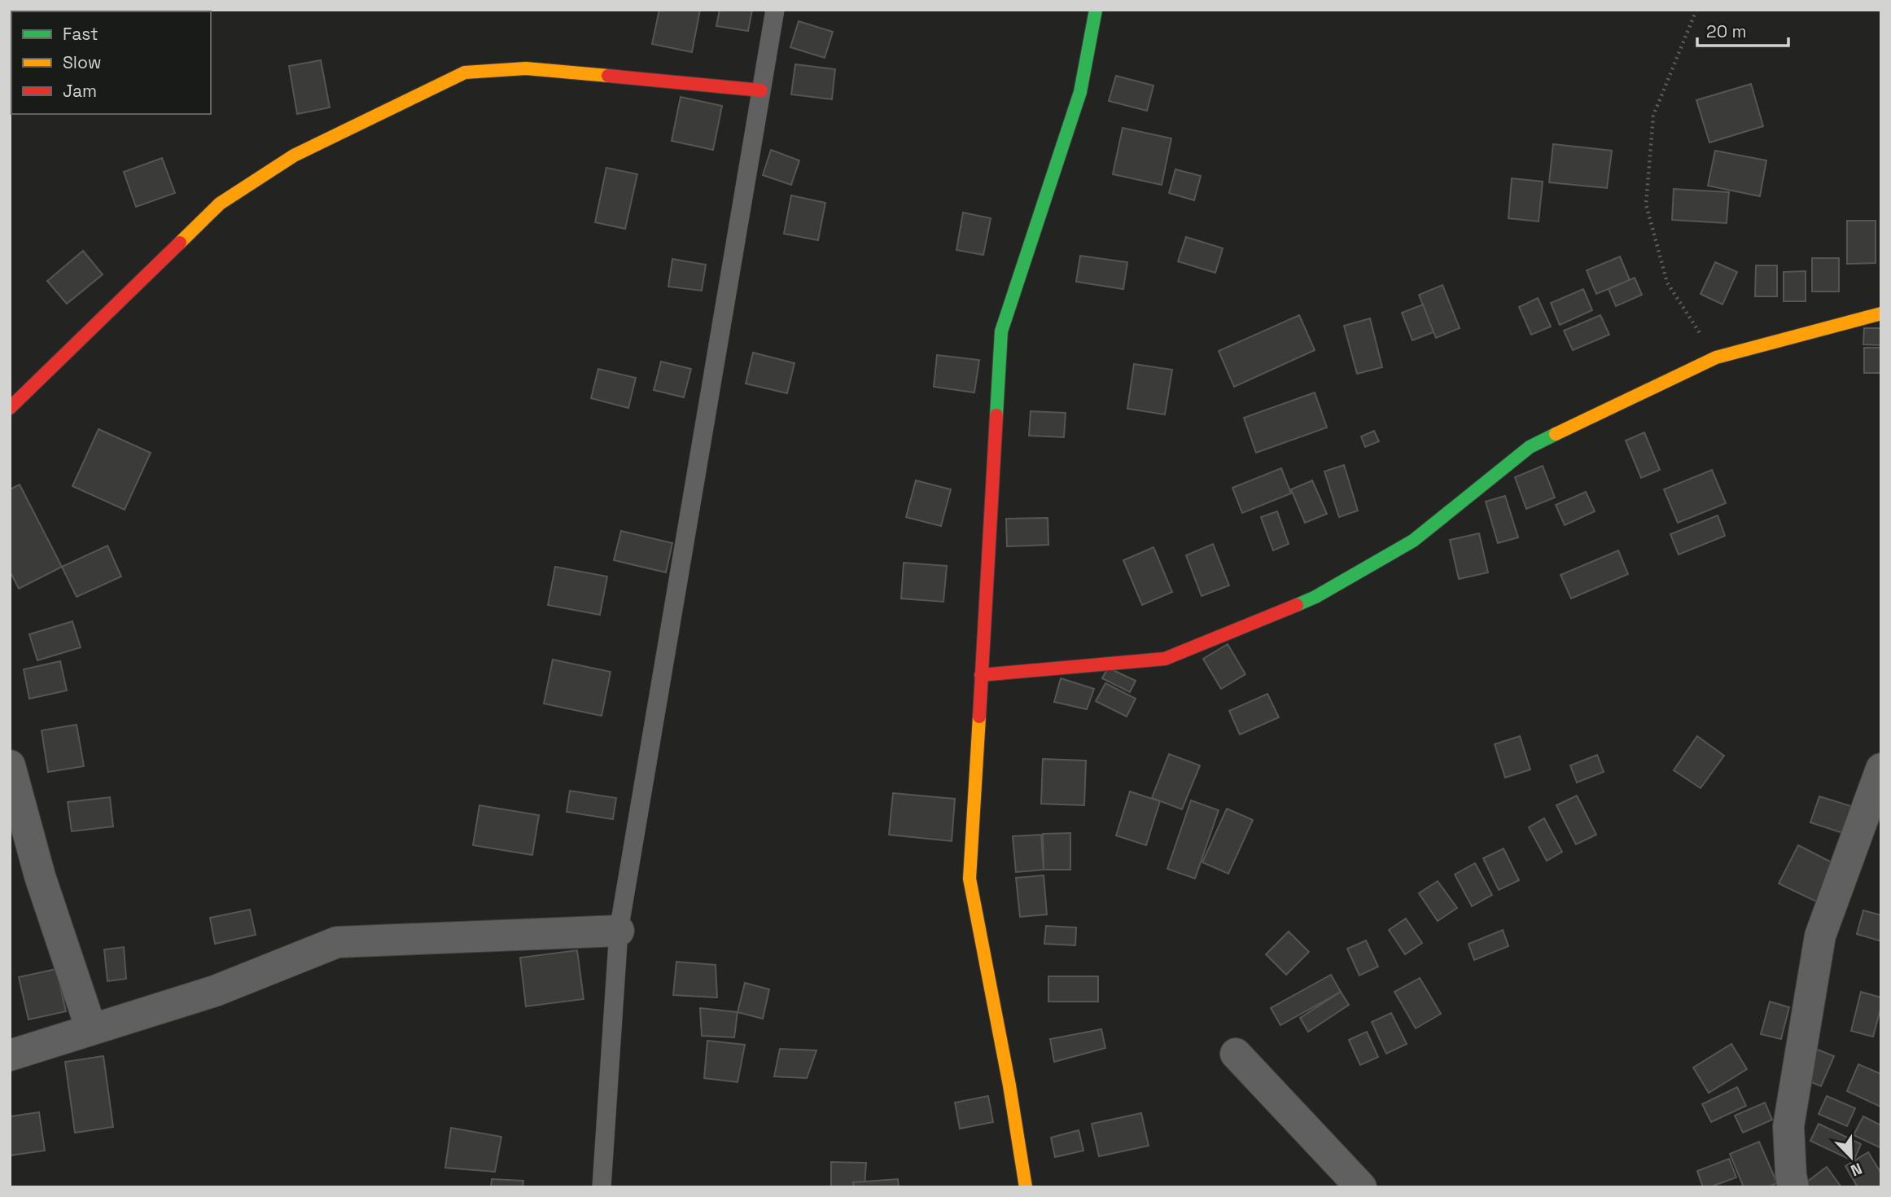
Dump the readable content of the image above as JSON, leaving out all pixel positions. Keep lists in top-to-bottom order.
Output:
{
  "legend": ["Fast", "Slow", "Jam"],
  "scale_bar": "20 m",
  "north": "bottom right"
}
